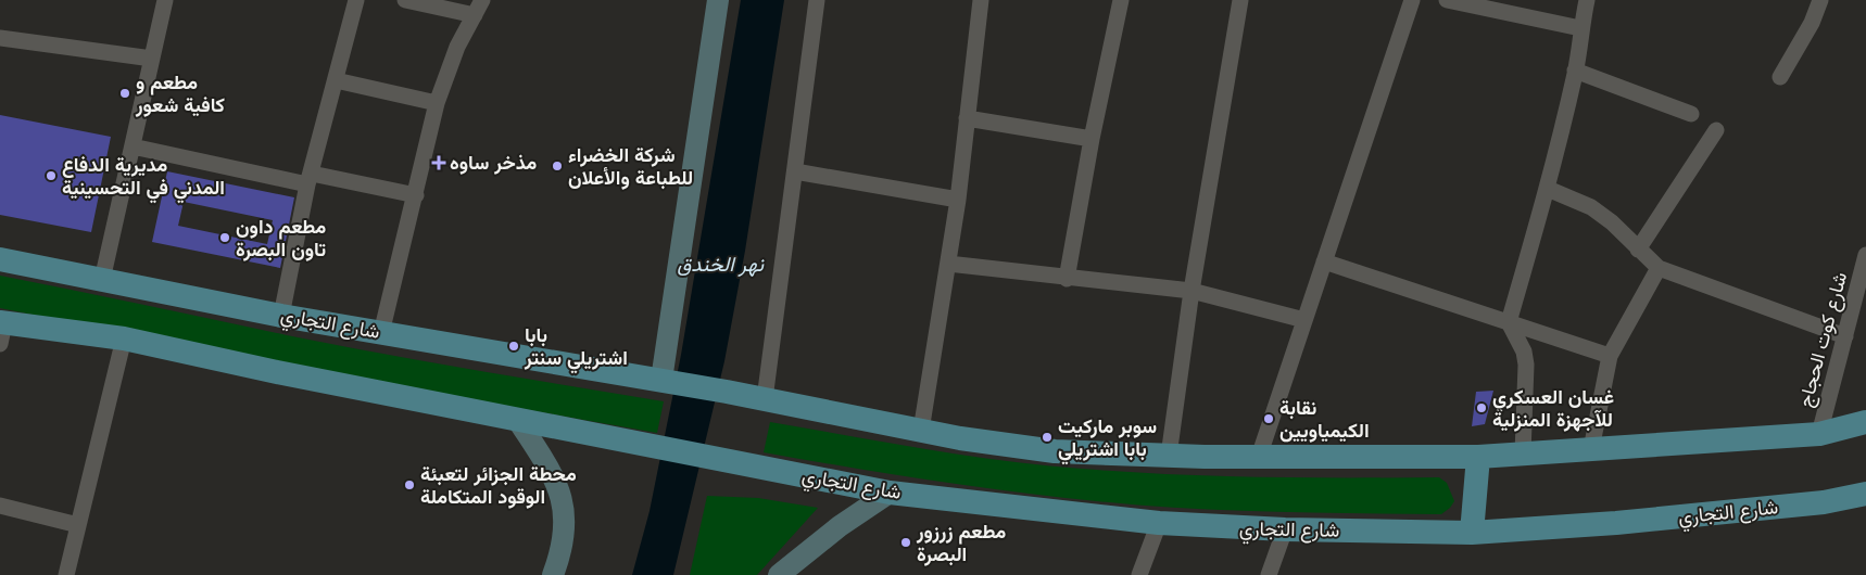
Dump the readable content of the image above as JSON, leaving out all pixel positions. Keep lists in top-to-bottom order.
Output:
{
  "streets": {
    "main road": ["شارع التجاري"],
    "street": ["شارع كوت الحجاج"]
  },
  "water": ["نهر الخندق"],
  "places": {
    "other": [
      "مطعم و كافية شعور",
      "شركة الخضراء للطباعة والأعلان",
      "مديرية الدفاع المدني في التحسينية",
      "مطعم داون تاون البصرة",
      "بابا اشتريلي سنتر",
      "غسان العسكري للآجهزة المنزلية",
      "نقابة الكيمياويين",
      "سوبر ماركيت بابا اشتريلي",
      "محطة الجزائر لتعبئة الوقود المتكاملة",
      "مطعم زرزور البصرة"
    ],
    "health": ["مذخر ساوه"]
  }
}
